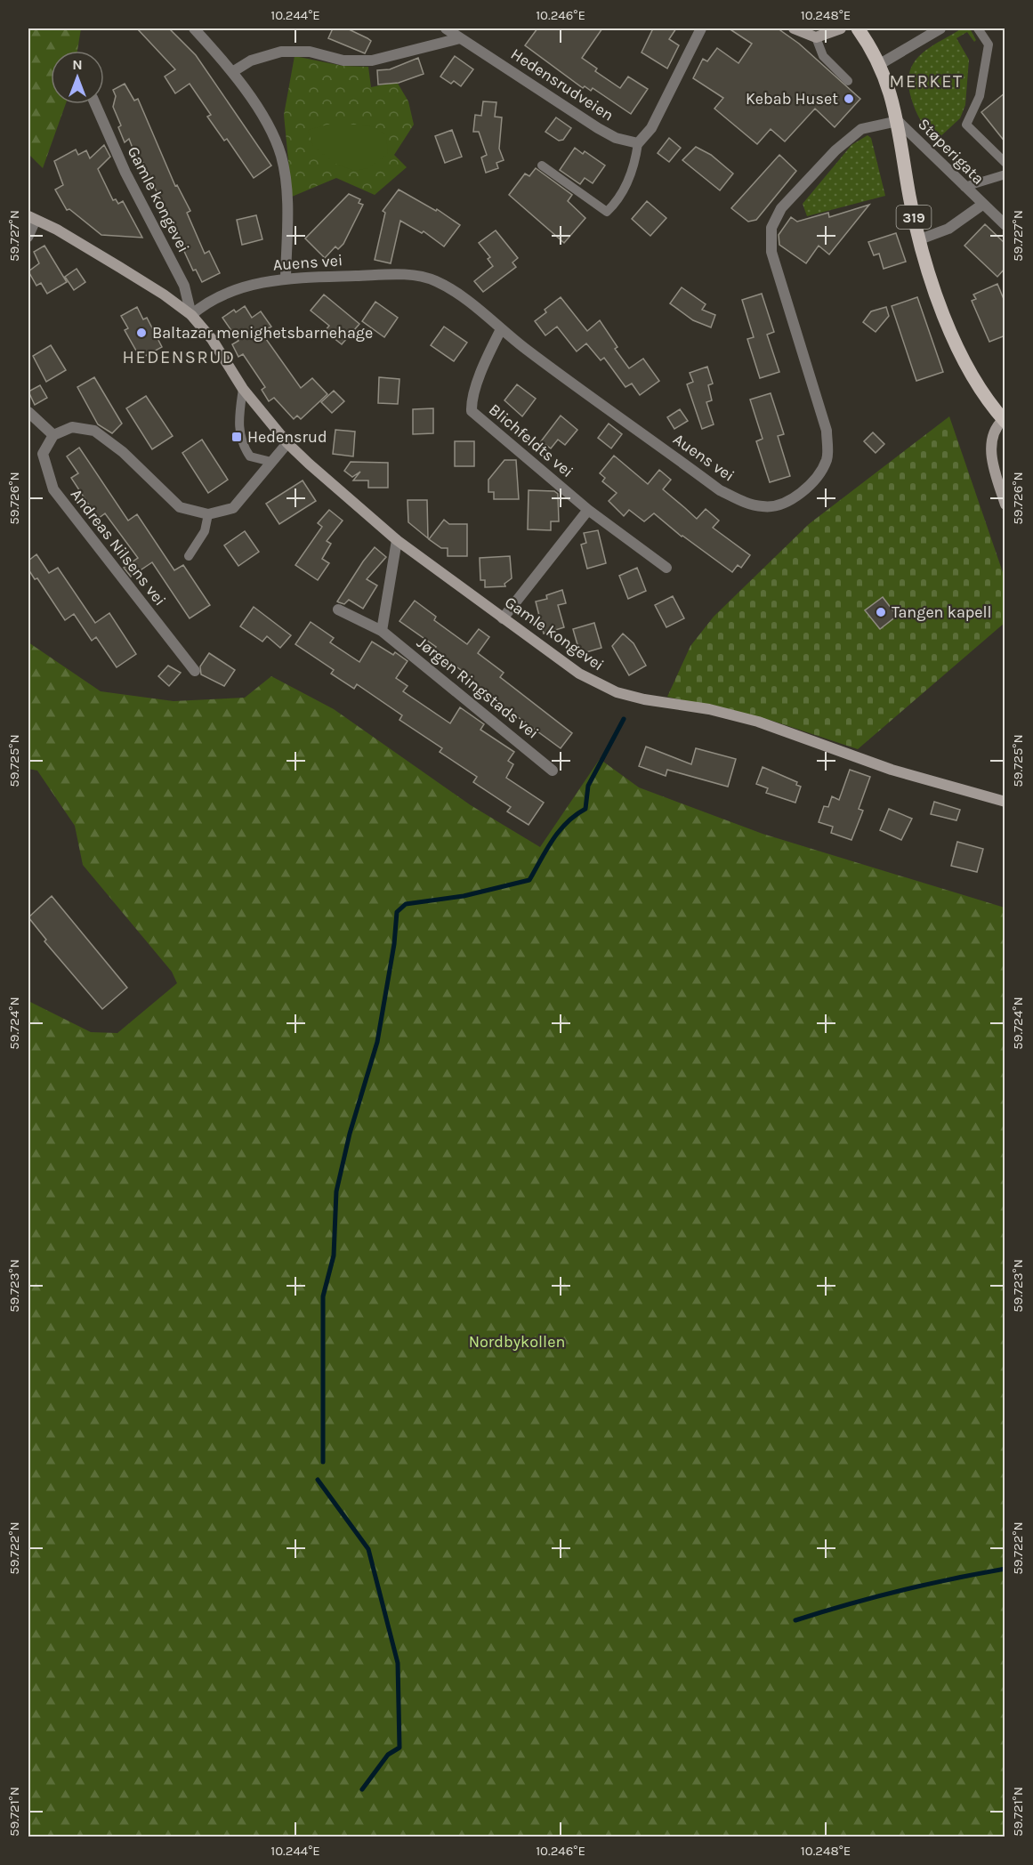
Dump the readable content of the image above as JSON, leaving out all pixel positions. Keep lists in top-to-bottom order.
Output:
{
  "streets": {
    "main road": ["Gamle kongevei", "319"],
    "street": [
      "Hedensrudveien",
      "Støperigata",
      "Auens vei",
      "Blichfeldts vei",
      "Andreas Nilsens vei",
      "Jørgen Ringstads vei"
    ]
  },
  "crossings": [
    ["Støperigata", "319"],
    ["Støperigata", "Auens vei"],
    ["Gamle kongevei", "Auens vei"],
    ["319", "Auens vei"],
    ["Auens vei", "Blichfeldts vei"]
  ],
  "districts": ["MERKET", "HEDENSRUD"],
  "parks": ["Nordbykollen"],
  "places": {
    "other": ["Kebab Huset", "Baltazar menighetsbarnehage", "Tangen kapell"],
    "transit": ["Hedensrud"]
  },
  "north": "top",
  "coordinates": [
    "10.244°E",
    "10.246°E",
    "10.248°E",
    "59.727°N",
    "59.726°N",
    "59.725°N",
    "59.724°N",
    "59.723°N",
    "59.722°N",
    "59.721°N"
  ]
}
